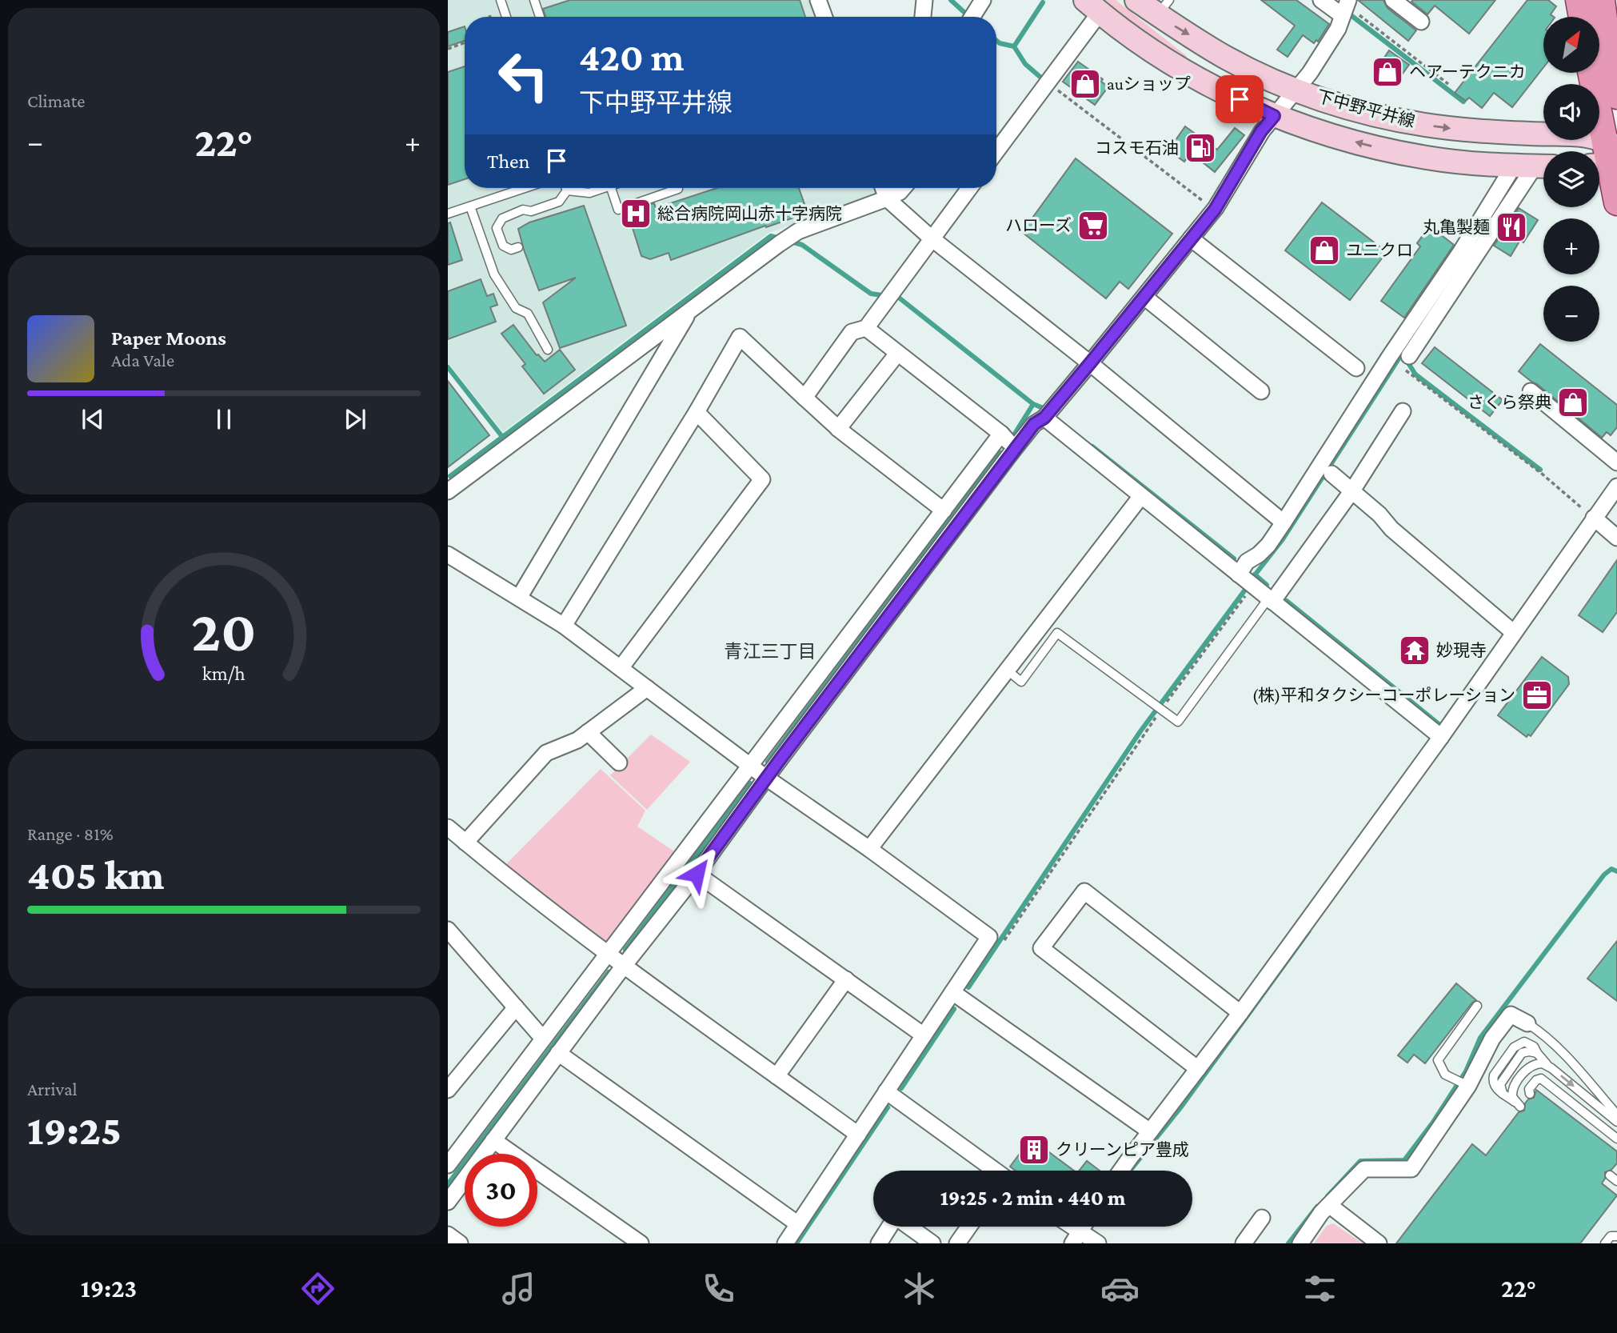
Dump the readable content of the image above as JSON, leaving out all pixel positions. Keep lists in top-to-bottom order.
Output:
{
  "streets": {
    "street": ["下中野平井線"]
  },
  "districts": ["青江三丁目"],
  "places": {
    "shop": [
      "ヘアーテクニカ",
      "auショップ",
      "ユニクロ",
      "さくら祭典"
    ],
    "fuel station": ["コスモ石油"],
    "hospital": ["総合病院岡山赤十字病院"],
    "supermarket": ["ハローズ"],
    "restaurant": ["丸亀製麺"],
    "temple": ["妙現寺"],
    "office": ["(株)平和タクシーコーポレーション"],
    "building": ["クリーンピア豊成"]
  },
  "north": "top right",
  "page": {
    "tile": [
      "Climate",
      ["Range · 81%", "405 km"],
      ["Arrival", "19:25"]
    ],
    "map_buttons": ["+", "−"],
    "turn": ["420 m", "下中野平井線"],
    "heat": ["−", "22°", "+"],
    "then": "Then",
    "song": ["Paper Moons", "Ada Vale"],
    "limit": "30",
    "trip": "19:25 · 2 min · 440 m",
    "tabs": ["19:23", "22°"],
    "gauge": ["20", "km/h"]
  }
}
